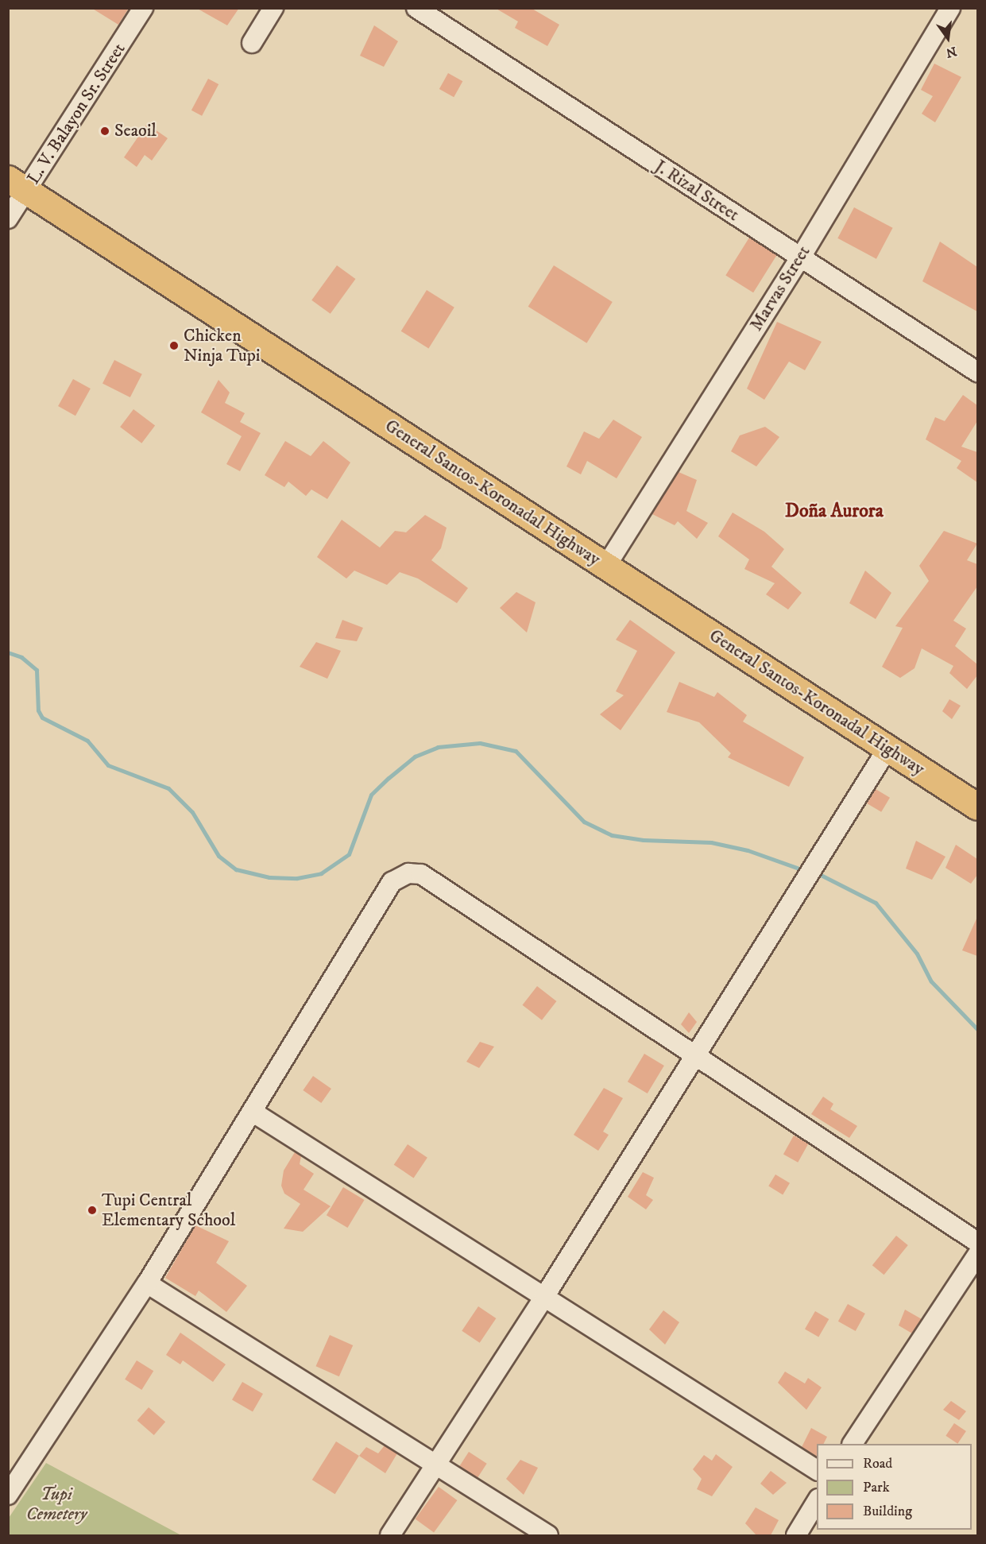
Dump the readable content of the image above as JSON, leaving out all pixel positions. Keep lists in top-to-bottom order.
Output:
{
  "streets": {
    "highway": ["General Santos-Koronadal Highway"],
    "street": ["L. V. Balayon Sr. Street", "J. Rizal Street", "Marvas Street"]
  },
  "crossings": [
    ["L. V. Balayon Sr. Street", "General Santos-Koronadal Highway"],
    ["J. Rizal Street", "Marvas Street"],
    ["Marvas Street", "General Santos-Koronadal Highway"]
  ],
  "districts": ["Doña Aurora"],
  "parks": ["Tupi Cemetery"],
  "places": ["Seaoil", "Chicken Ninja Tupi", "Tupi Central Elementary School"],
  "legend": ["Road", "Park", "Building"],
  "north": "bottom"
}
